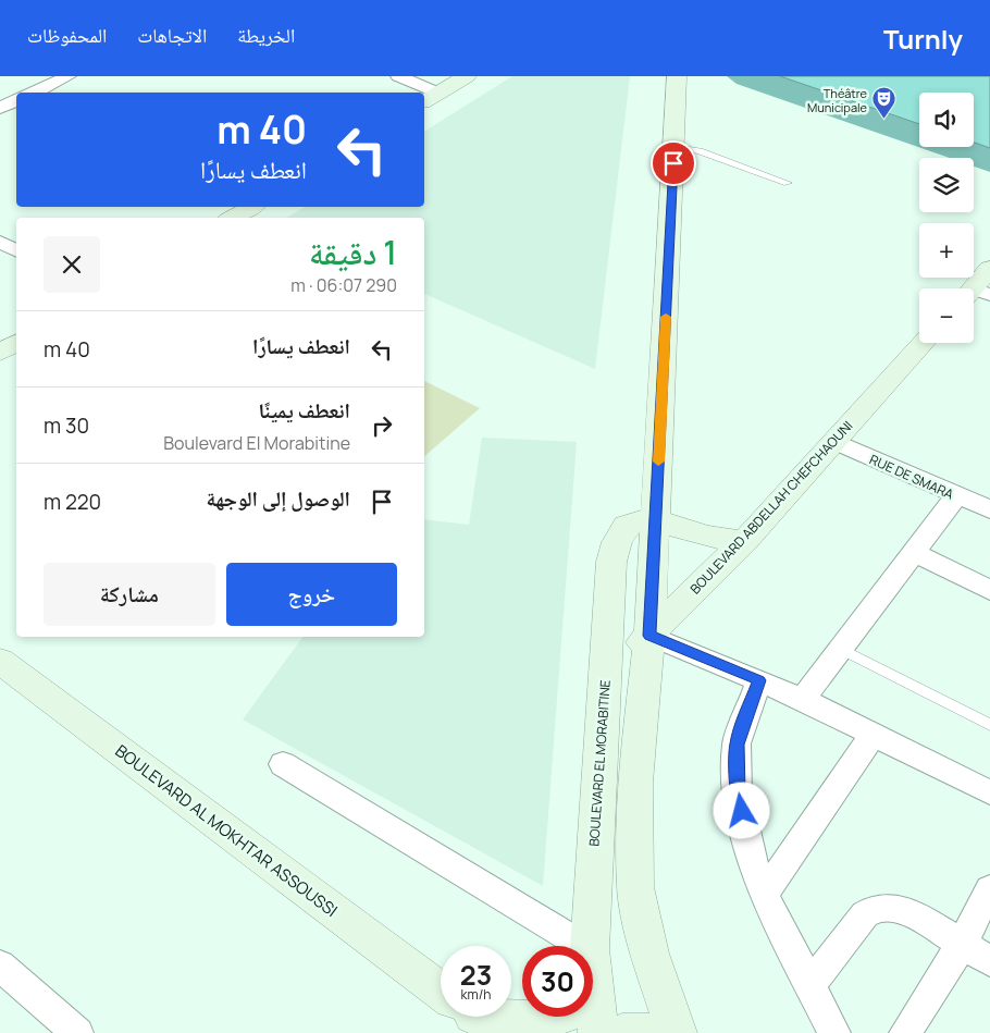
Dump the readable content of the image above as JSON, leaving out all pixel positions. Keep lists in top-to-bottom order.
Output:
{
  "streets": {
    "street": [
      "RUE DE SMARA",
      "BOULEVARD ABDELLAH CHEFCHAOUNI",
      "BOULEVARD EL MORABITINE",
      "BOULEVARD AL MOKHTAR ASSOUSSI"
    ]
  },
  "crossings": [
    ["RUE DE SMARA", "BOULEVARD ABDELLAH CHEFCHAOUNI"],
    ["BOULEVARD ABDELLAH CHEFCHAOUNI", "BOULEVARD EL MORABITINE"]
  ],
  "places": {
    "theatre": ["Théâtre Municipale"]
  },
  "page": {
    "header": "Turnly",
    "nav": ["الخريطة", "الاتجاهات", "المحفوظات"],
    "map_buttons": ["+", "−"],
    "turn": ["40 m", "انعطف يسارًا"],
    "heading": ["1 دقيقة", "290 m · 06:07"],
    "list": [
      {
        "name": "انعطف يسارًا",
        "value": "40 m"
      },
      {
        "name": "انعطف يمينًا",
        "note": "Boulevard El Morabitine",
        "value": "30 m"
      },
      {
        "name": "الوصول إلى الوجهة",
        "value": "220 m"
      }
    ],
    "buttons": ["خروج", "مشاركة"],
    "speed": "23 km/h",
    "limit": "30"
  }
}
